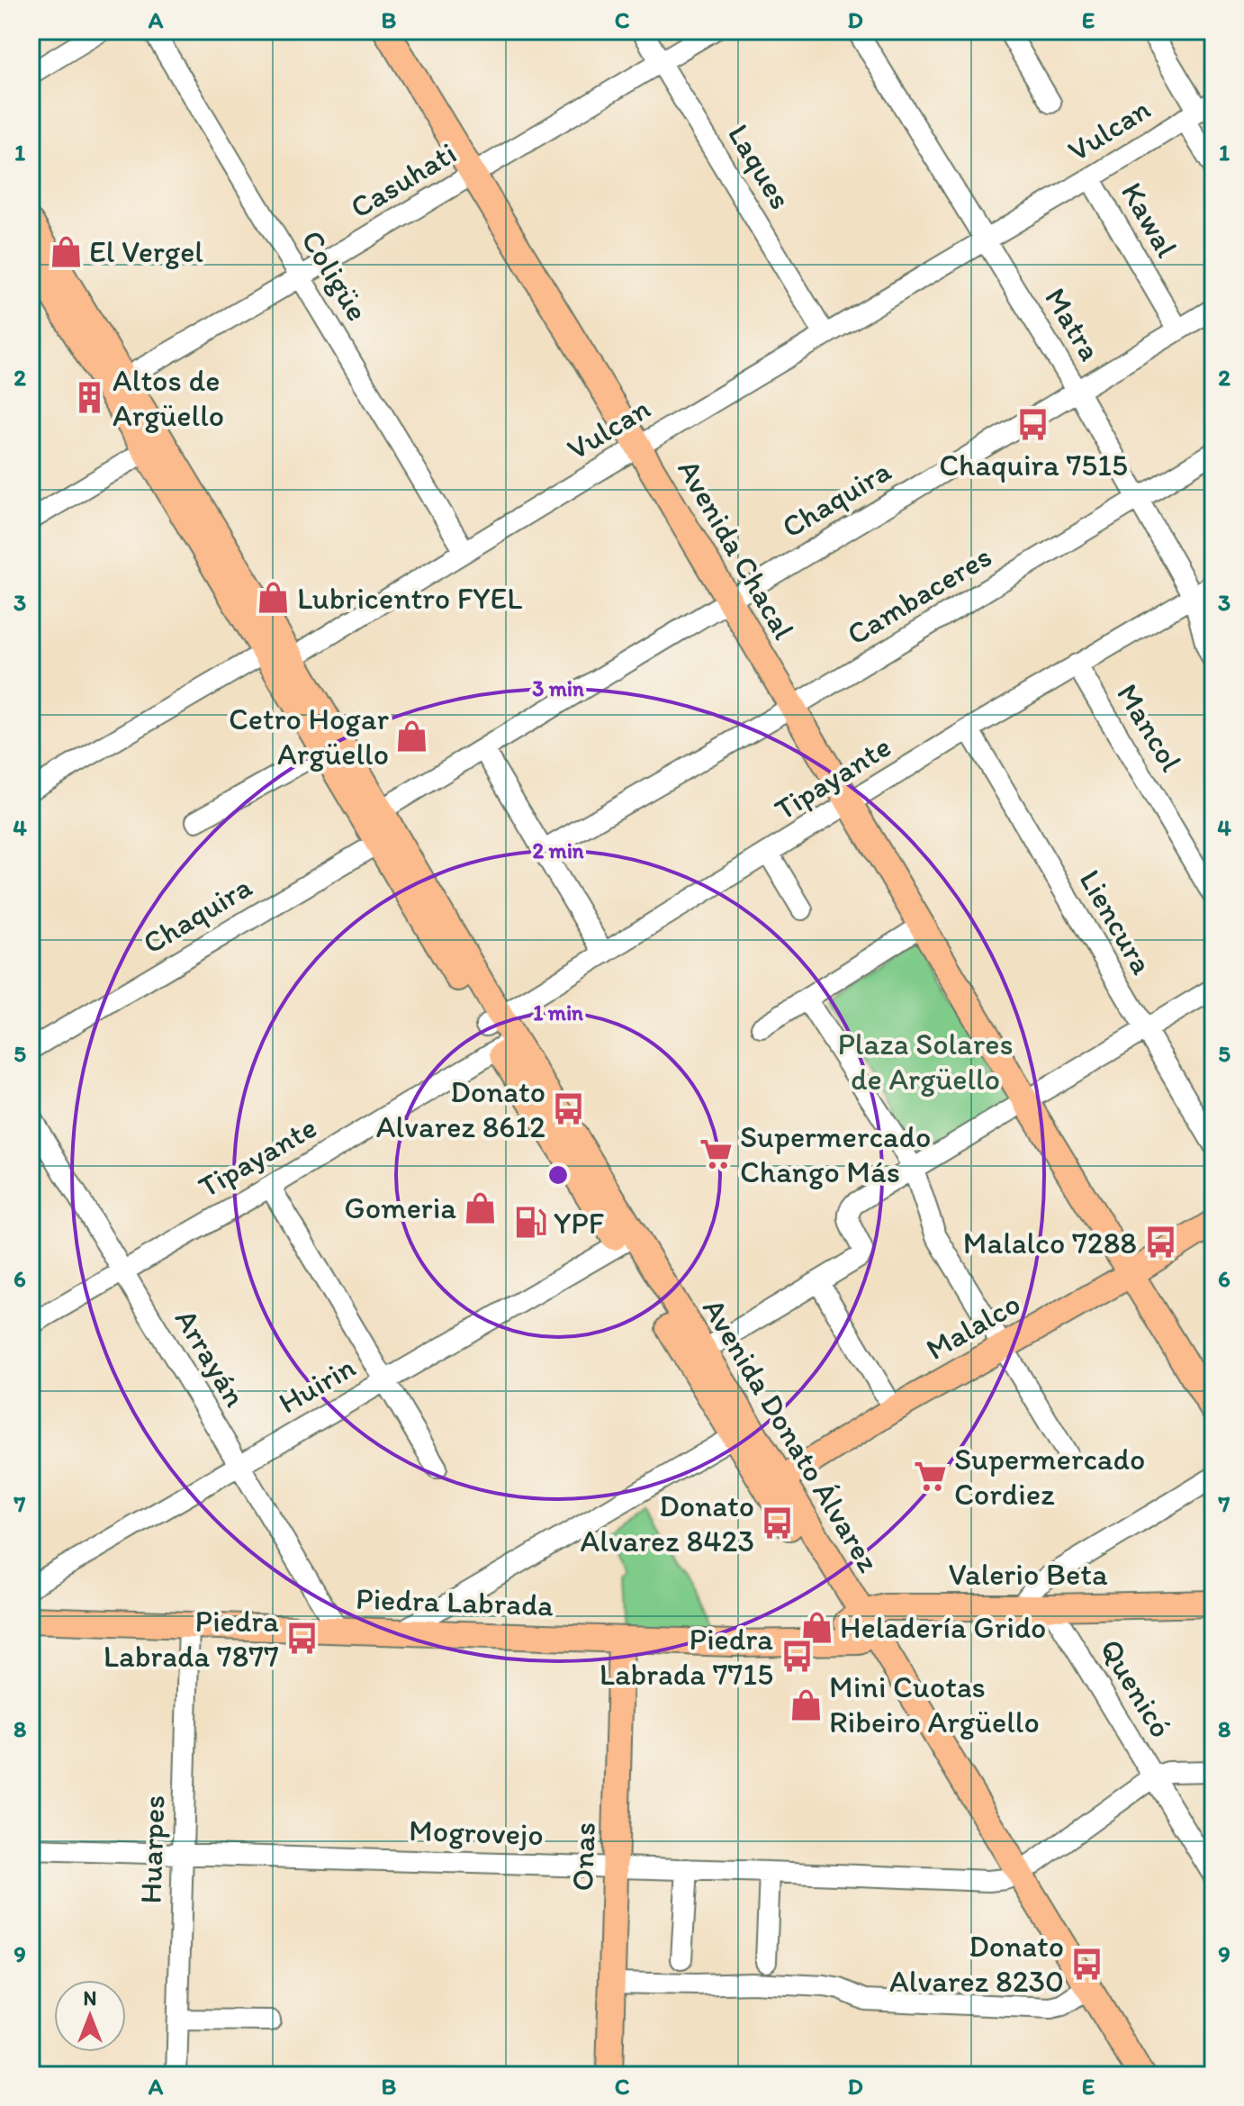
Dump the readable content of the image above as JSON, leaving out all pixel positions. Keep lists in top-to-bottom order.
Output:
{
  "streets": {
    "main road": [
      "Avenida Chacal",
      "Malalco",
      "Avenida Donato Álvarez",
      "Valerio Beta",
      "Piedra Labrada",
      "Onas"
    ],
    "street": [
      "Vulcan",
      "Laques",
      "Casuhati",
      "Kawal",
      "Coligüe",
      "Matra",
      "Chaquira",
      "Cambaceres",
      "Mancol",
      "Tipayante",
      "Liencura",
      "Arrayán",
      "Huirin",
      "Quenicó",
      "Mogrovejo",
      "Huarpes"
    ]
  },
  "crossings": [
    ["Vulcan", "Laques"],
    ["Vulcan", "Kawal"],
    ["Vulcan", "Coligüe"],
    ["Vulcan", "Matra"],
    ["Vulcan", "Avenida Chacal"],
    ["Vulcan", "Avenida Donato Álvarez"],
    ["Laques", "Casuhati"],
    ["Casuhati", "Coligüe"],
    ["Casuhati", "Avenida Chacal"],
    ["Casuhati", "Avenida Donato Álvarez"],
    ["Kawal", "Chaquira"],
    ["Matra", "Chaquira"],
    ["Matra", "Cambaceres"],
    ["Matra", "Tipayante"],
    ["Chaquira", "Avenida Chacal"],
    ["Chaquira", "Avenida Donato Álvarez"],
    ["Avenida Chacal", "Cambaceres"],
    ["Avenida Chacal", "Tipayante"],
    ["Avenida Chacal", "Malalco"],
    ["Mancol", "Tipayante"],
    ["Tipayante", "Liencura"],
    ["Tipayante", "Arrayán"],
    ["Tipayante", "Avenida Donato Álvarez"],
    ["Malalco", "Avenida Donato Álvarez"],
    ["Arrayán", "Huirin"],
    ["Arrayán", "Piedra Labrada"],
    ["Huirin", "Avenida Donato Álvarez"],
    ["Avenida Donato Álvarez", "Valerio Beta"],
    ["Avenida Donato Álvarez", "Piedra Labrada"],
    ["Avenida Donato Álvarez", "Mogrovejo"],
    ["Valerio Beta", "Piedra Labrada"],
    ["Valerio Beta", "Quenicó"],
    ["Piedra Labrada", "Huarpes"],
    ["Piedra Labrada", "Onas"],
    ["Mogrovejo", "Huarpes"],
    ["Mogrovejo", "Onas"]
  ],
  "parks": ["Plaza Solares de Argüello"],
  "places": {
    "shop": [
      "El Vergel",
      "Lubricentro FYEL",
      "Cetro Hogar Argüello",
      "Gomeria",
      "Heladería Grido",
      "Mini Cuotas Ribeiro Argüello"
    ],
    "building": ["Altos de Argüello"],
    "bus stop": [
      "Chaquira 7515",
      "Donato Alvarez 8612",
      "Malalco 7288",
      "Donato Alvarez 8423",
      "Piedra Labrada 7877",
      "Piedra Labrada 7715",
      "Donato Alvarez 8230"
    ],
    "supermarket": ["Supermercado Chango Más", "Supermercado Cordiez"],
    "fuel station": ["YPF"]
  },
  "north": "top",
  "grid": {
    "columns": [
      "A",
      "B",
      "C",
      "D",
      "E"
    ],
    "rows": [
      "1",
      "2",
      "3",
      "4",
      "5",
      "6",
      "7",
      "8",
      "9"
    ]
  },
  "rings": ["3 min", "2 min", "1 min"]
}
